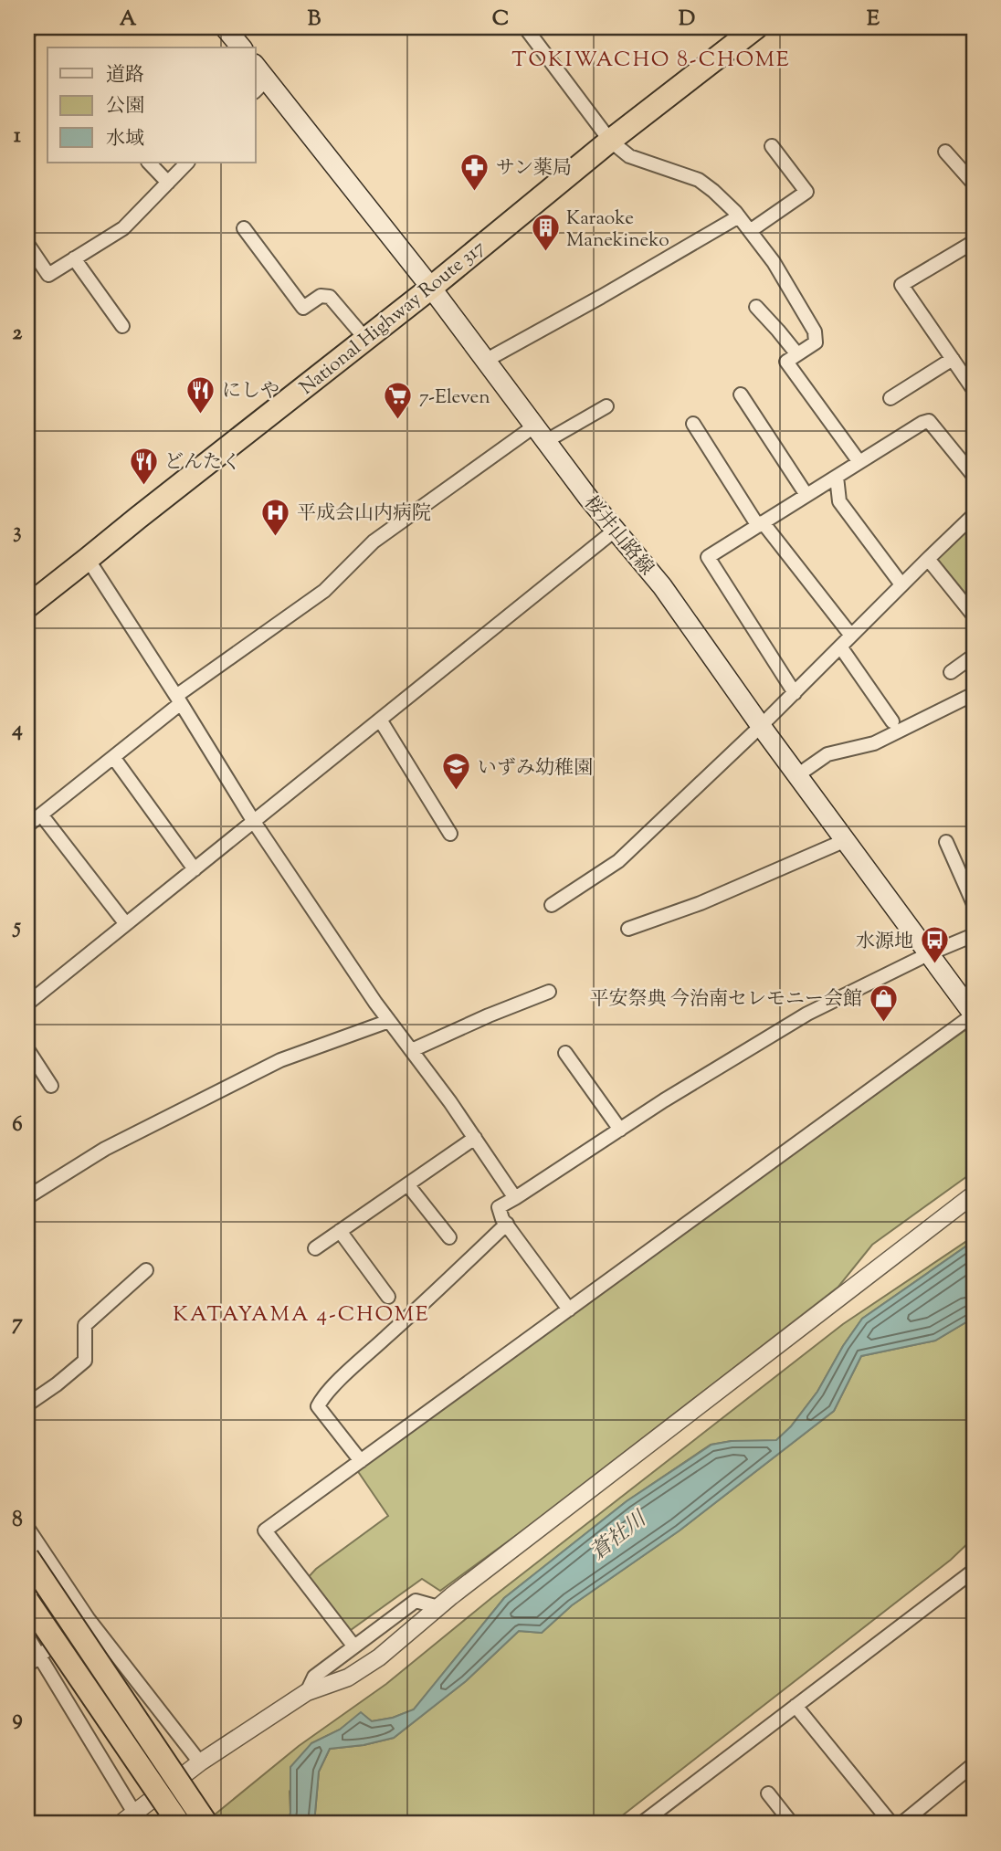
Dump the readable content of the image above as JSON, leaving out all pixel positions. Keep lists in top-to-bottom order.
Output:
{
  "streets": {
    "highway": ["National Highway Route 317"],
    "main road": ["桜井山路線"]
  },
  "crossings": [
    ["National Highway Route 317", "桜井山路線"]
  ],
  "districts": ["TOKIWACHO 8-CHOME", "KATAYAMA 4-CHOME"],
  "water": ["蒼社川"],
  "places": {
    "pharmacy": ["サン薬局"],
    "building": ["Karaoke Manekineko"],
    "restaurant": ["にしや", "どんたく"],
    "supermarket": ["7-Eleven"],
    "hospital": ["平成会山内病院"],
    "school or university": ["いずみ幼稚園"],
    "bus stop": ["水源地"],
    "shop": ["平安祭典 今治南セレモニー会館"]
  },
  "legend": ["道路", "公園", "水域"],
  "grid": {
    "columns": [
      "A",
      "B",
      "C",
      "D",
      "E"
    ],
    "rows": [
      "1",
      "2",
      "3",
      "4",
      "5",
      "6",
      "7",
      "8",
      "9"
    ]
  }
}
